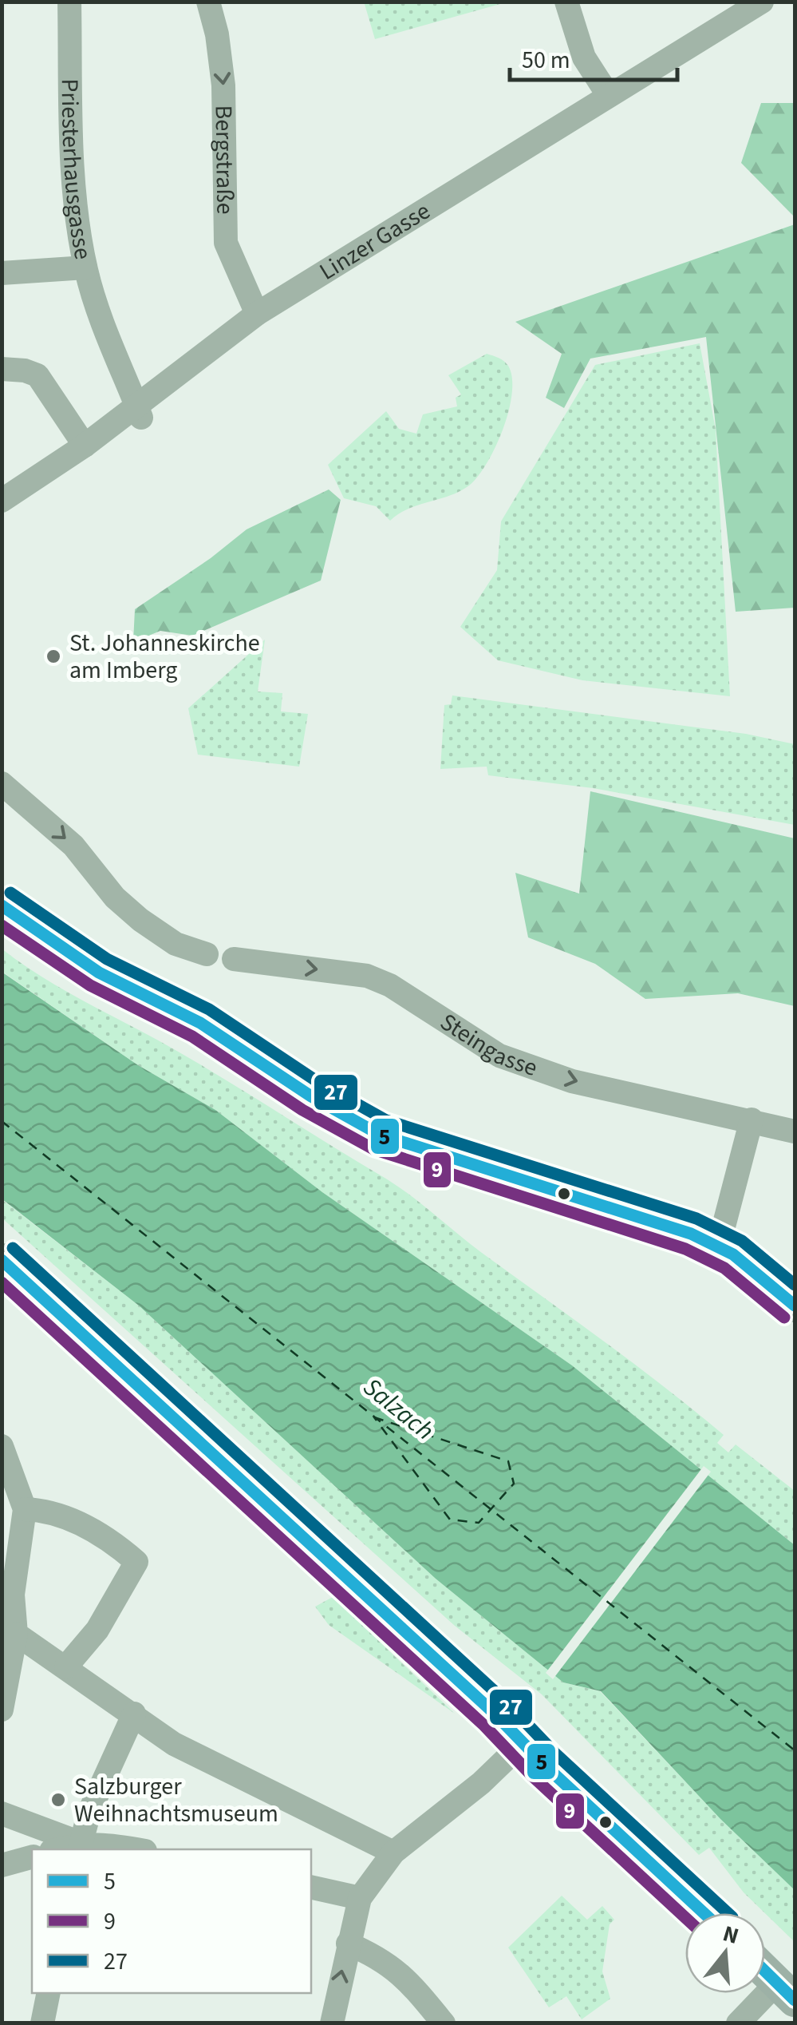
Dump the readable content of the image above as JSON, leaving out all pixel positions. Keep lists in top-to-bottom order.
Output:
{
  "streets": {
    "street": [
      "Bergstraße",
      "Priesterhausgasse",
      "Linzer Gasse",
      "Steingasse"
    ]
  },
  "crossings": [
    ["Bergstraße", "Linzer Gasse"],
    ["Priesterhausgasse", "Linzer Gasse"]
  ],
  "one_way": ["Bergstraße", "Steingasse"],
  "water": ["Salzach"],
  "places": ["St. Johanneskirche am Imberg", "Salzburger Weihnachtsmuseum"],
  "lines": ["transit line 27", "transit line 5", "transit line 9"],
  "legend": ["5", "9", "27"],
  "scale_bar": "50 m",
  "north": "top"
}
